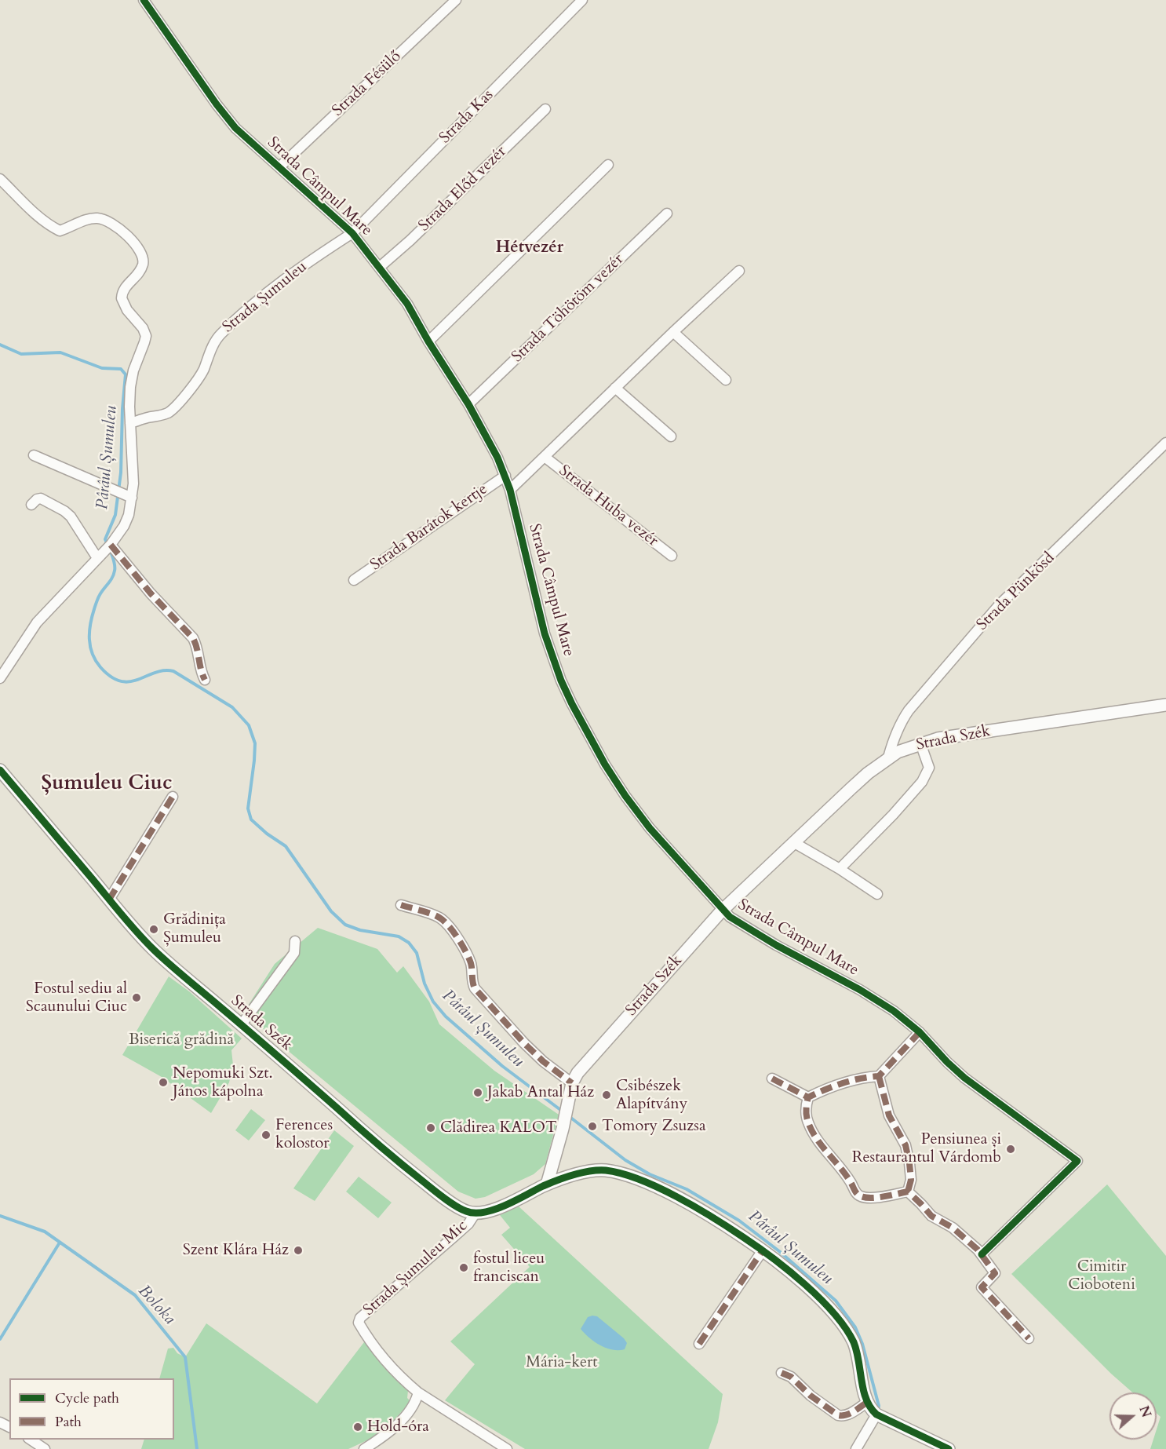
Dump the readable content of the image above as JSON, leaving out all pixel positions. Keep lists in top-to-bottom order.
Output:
{
  "streets": {
    "street": [
      "Strada Fésülő",
      "Strada Kas",
      "Strada Câmpul Mare",
      "Strada Előd vezér",
      "Strada Șumuleu",
      "Strada Töhötöm vezér",
      "Strada Huba vezér",
      "Strada Barátok kertje",
      "Strada Pünkösd",
      "Strada Szék",
      "Strada Șumuleu Mic"
    ]
  },
  "crossings": [
    ["Strada Fésülő", "Strada Câmpul Mare"],
    ["Strada Kas", "Strada Câmpul Mare"],
    ["Strada Kas", "Strada Șumuleu"],
    ["Strada Câmpul Mare", "Strada Előd vezér"],
    ["Strada Câmpul Mare", "Strada Șumuleu"],
    ["Strada Câmpul Mare", "Strada Töhötöm vezér"],
    ["Strada Câmpul Mare", "Strada Huba vezér"],
    ["Strada Câmpul Mare", "Strada Barátok kertje"],
    ["Strada Câmpul Mare", "Strada Szék"],
    ["Strada Pünkösd", "Strada Szék"],
    ["Strada Szék", "Strada Șumuleu Mic"]
  ],
  "districts": ["Hétvezér", "Șumuleu Ciuc"],
  "water": ["Pârâul Șumuleu", "Boloka"],
  "parks": ["Biserică grădină", "Cimitir Cioboteni", "Mária-kert"],
  "places": [
    "Grădinița Șumuleu",
    "Fostul sediu al Scaunului Ciuc",
    "Nepomuki Szt. János kápolna",
    "Jakab Antal Ház",
    "Csibészek Alapítvány",
    "Tomory Zsuzsa",
    "Clădirea KALOT",
    "Ferences kolostor",
    "Pensiunea și Restaurantul Várdomb",
    "Szent Klára Ház",
    "fostul liceu franciscan",
    "Hold-óra"
  ],
  "legend": ["Cycle path", "Path"],
  "north": "right"
}
